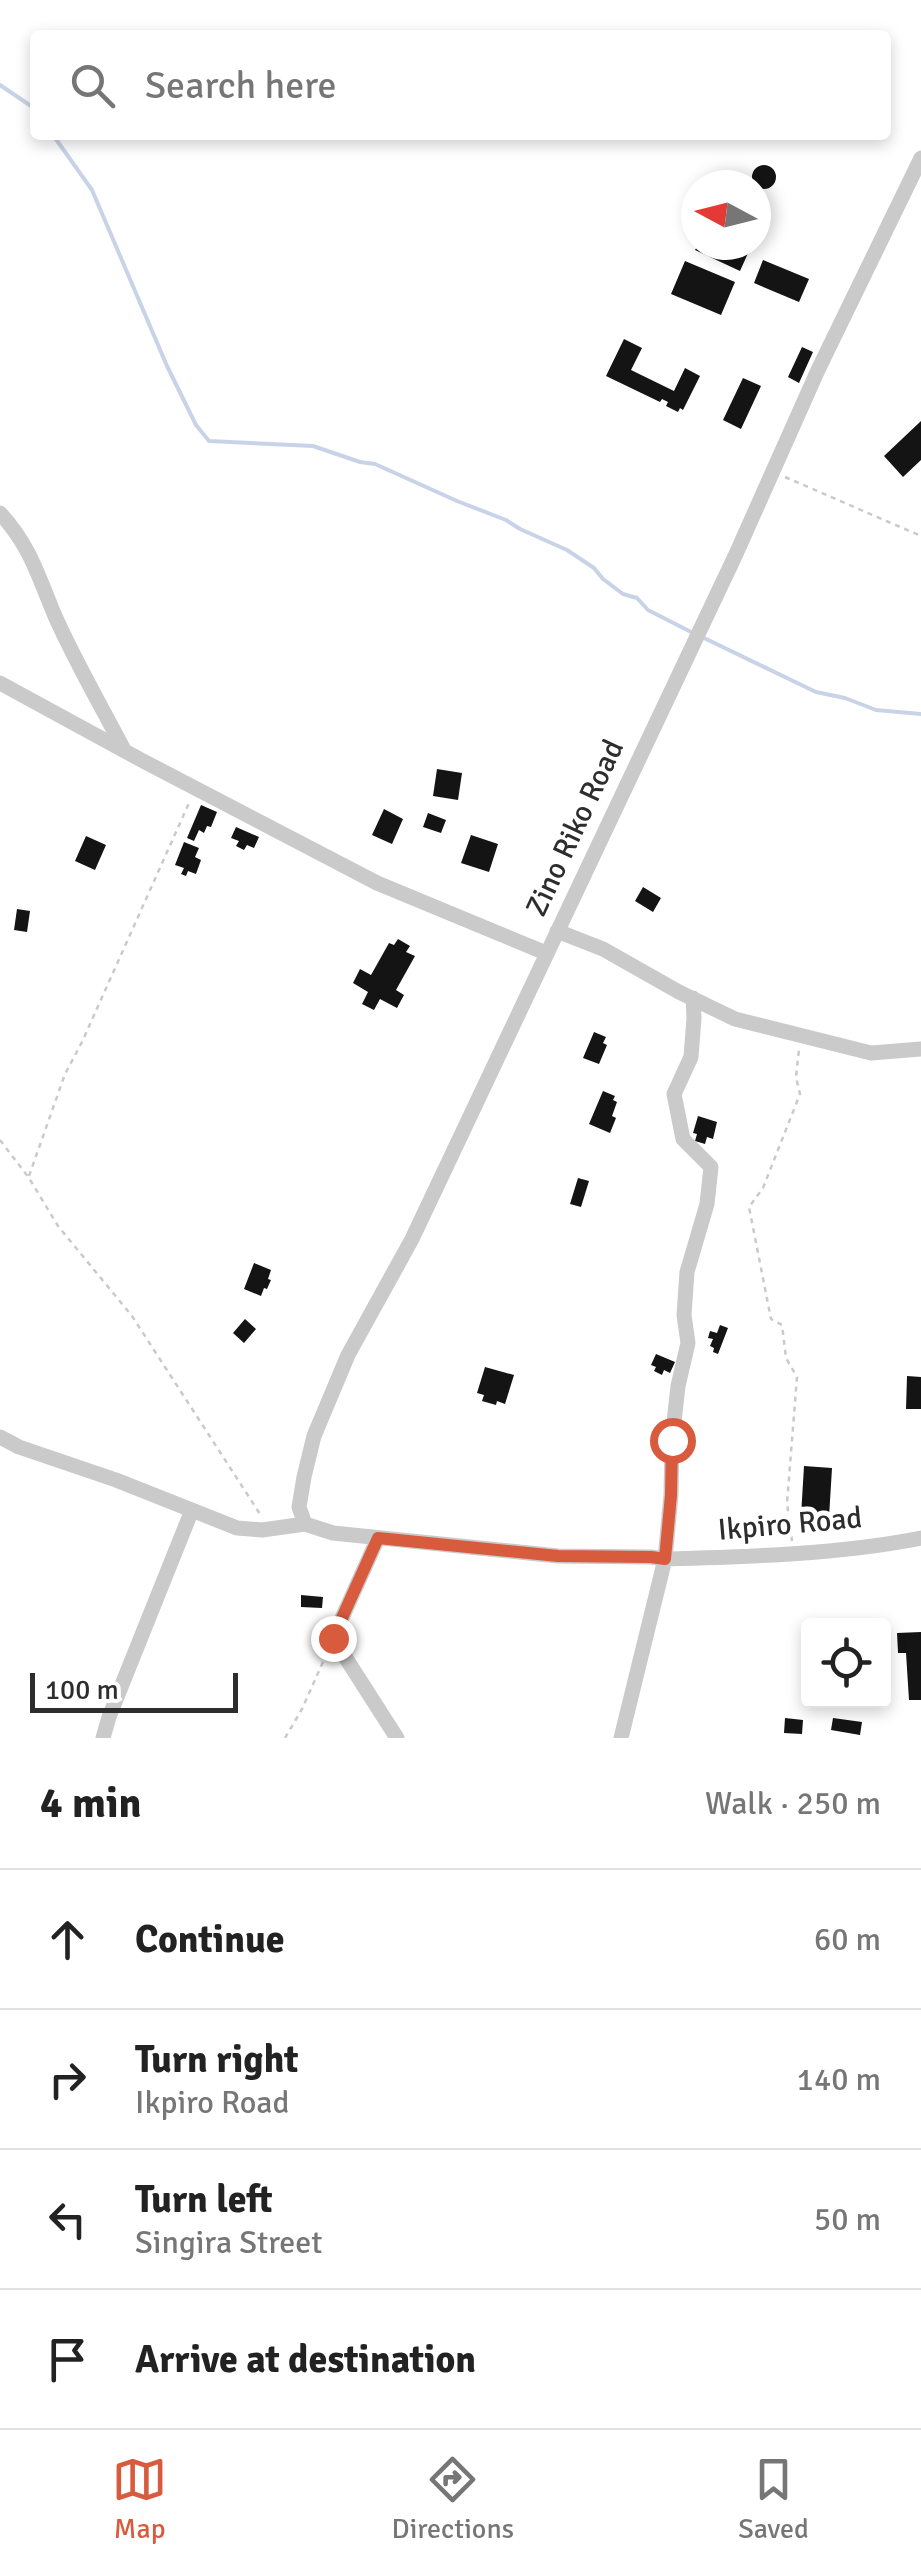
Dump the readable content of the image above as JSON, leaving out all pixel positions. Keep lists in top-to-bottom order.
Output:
{
  "streets": {
    "street": ["Zino Riko Road", "Ikpiro Road"]
  },
  "crossings": [
    ["Zino Riko Road", "Ikpiro Road"]
  ],
  "scale_bar": "100 m",
  "north": "left",
  "page": {
    "search": "Search here",
    "scale": "100 m",
    "heading": ["4 min", "Walk · 250 m"],
    "list": [
      ["Continue", "60 m"],
      ["Turn right", "Ikpiro Road", "140 m"],
      ["Turn left", "Singira Street", "50 m"],
      "Arrive at destination"
    ],
    "nav": ["Map", "Directions", "Saved"]
  }
}
